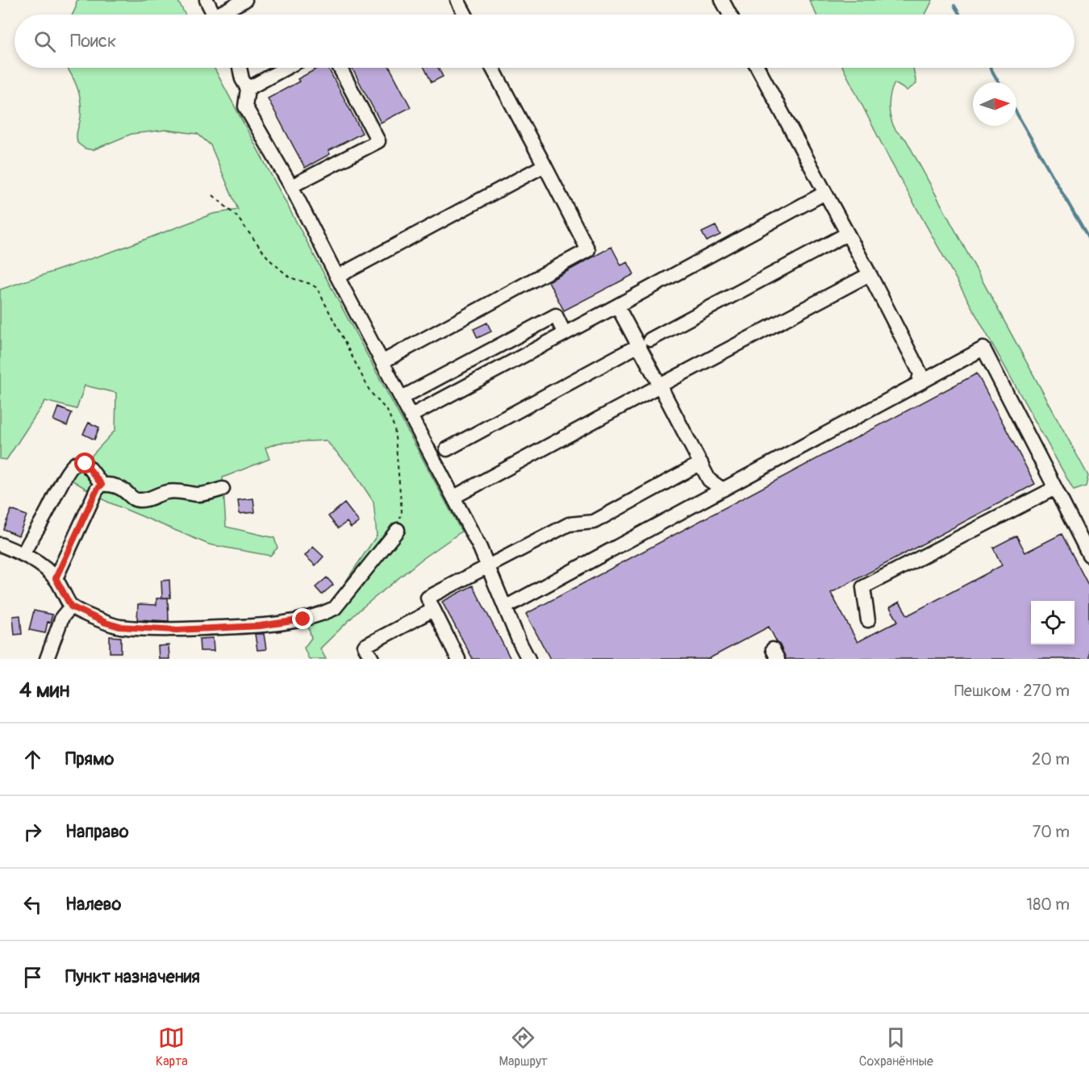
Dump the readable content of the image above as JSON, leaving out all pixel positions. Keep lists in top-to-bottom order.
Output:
{
  "north": "right",
  "page": {
    "search": "Поиск",
    "heading": ["4 мин", "Пешком · 270 m"],
    "list": [
      ["Прямо", "20 m"],
      ["Направо", "70 m"],
      ["Налево", "180 m"],
      "Пункт назначения"
    ],
    "nav": ["Карта", "Маршрут", "Сохранённые"]
  }
}
